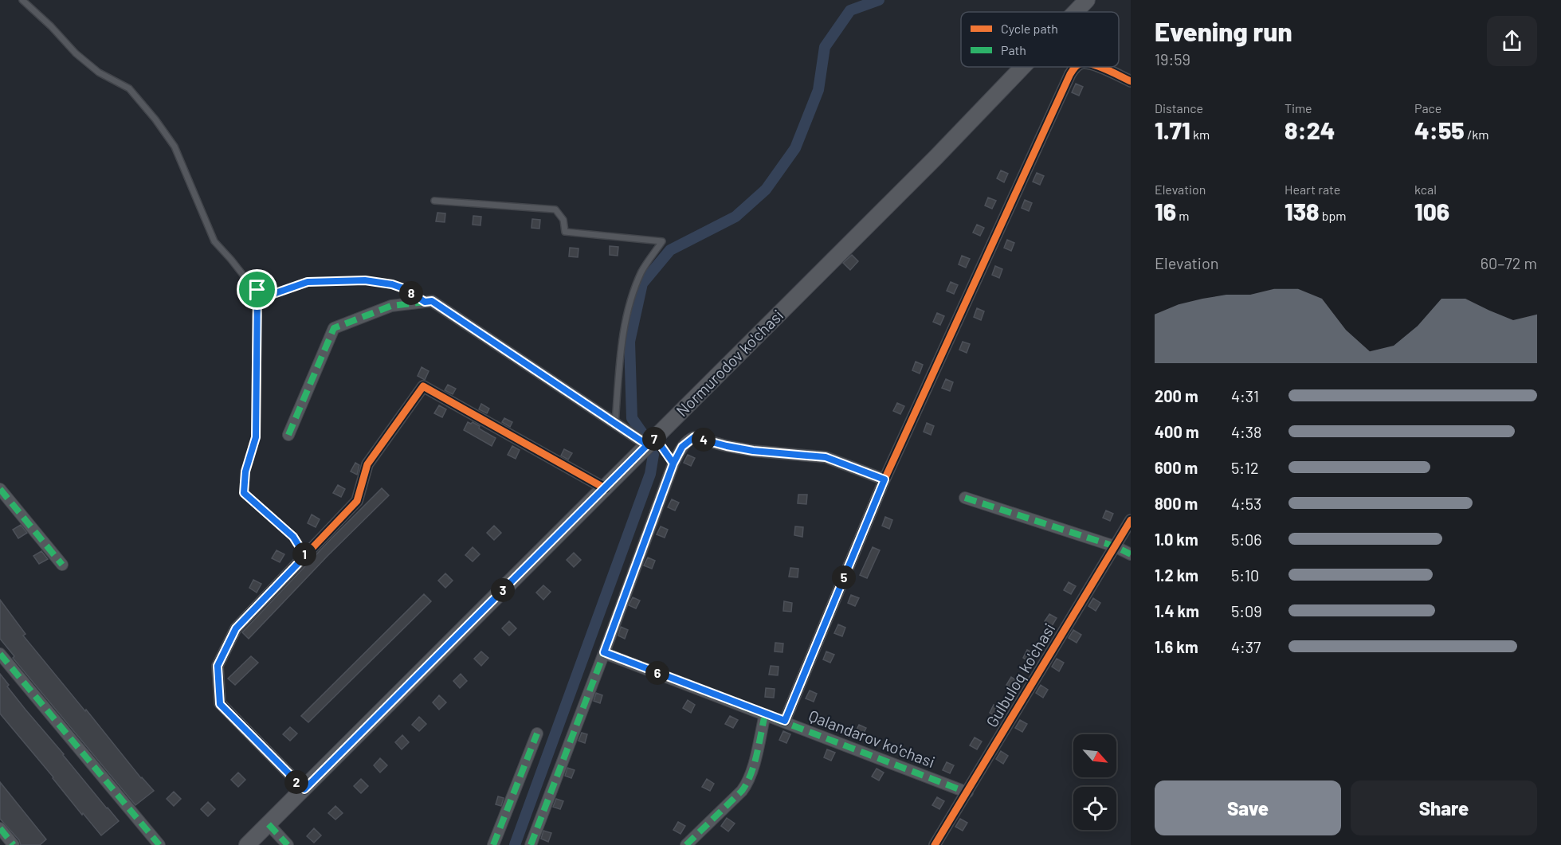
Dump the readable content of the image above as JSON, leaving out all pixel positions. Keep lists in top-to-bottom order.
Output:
{
  "streets": {
    "main road": ["Normurodov ko'chasi"],
    "street": ["Gulbuloq ko'chasi", "Qalandarov ko'chasi"]
  },
  "crossings": [
    ["Gulbuloq ko'chasi", "Qalandarov ko'chasi"]
  ],
  "legend": ["Cycle path", "Path"],
  "north": "bottom right",
  "page": {
    "heading": ["Evening run", "19:59"],
    "stats": [
      ["Distance", "1.71 km"],
      ["Time", "8:24"],
      ["Pace", "4:55 /km"],
      ["Elevation", "16 m"],
      ["Heart rate", "138 bpm"],
      ["kcal", "106"]
    ],
    "chart": ["Elevation", "60–72 m"],
    "pins": [
      "8",
      "7",
      "4",
      "1",
      "5",
      "3",
      "6",
      "2"
    ],
    "list": [
      {
        "name": "200 m",
        "note": "4:31"
      },
      {
        "name": "400 m",
        "note": "4:38"
      },
      {
        "name": "600 m",
        "note": "5:12"
      },
      {
        "name": "800 m",
        "note": "4:53"
      },
      {
        "name": "1.0 km",
        "note": "5:06"
      },
      {
        "name": "1.2 km",
        "note": "5:10"
      },
      {
        "name": "1.4 km",
        "note": "5:09"
      },
      {
        "name": "1.6 km",
        "note": "4:37"
      }
    ],
    "buttons": ["Save", "Share"]
  }
}
